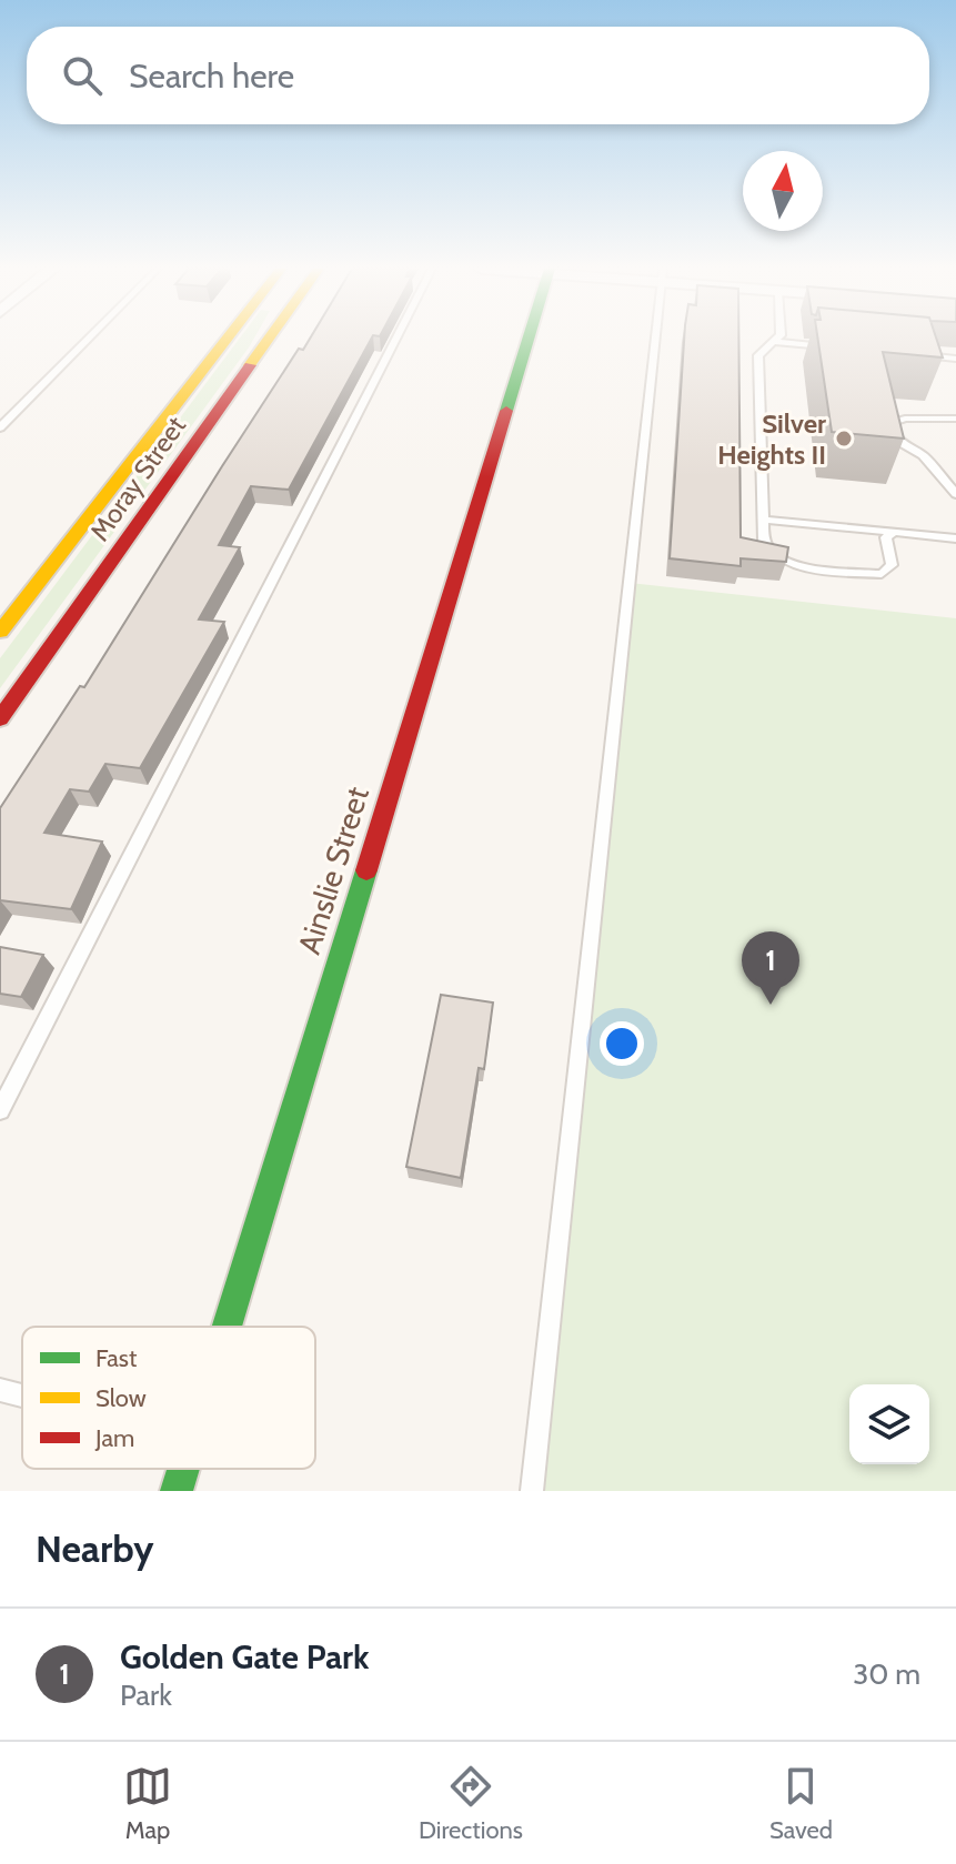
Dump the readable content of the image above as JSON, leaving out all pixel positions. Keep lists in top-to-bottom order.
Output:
{
  "streets": {
    "main road": ["Moray Street", "Ainslie Street"]
  },
  "places": ["Silver Heights II"],
  "legend": ["Fast", "Slow", "Jam"],
  "north": "top",
  "page": {
    "search": "Search here",
    "pins": "1",
    "heading": "Nearby",
    "list": [
      {
        "mark": "1",
        "name": "Golden Gate Park",
        "note": "Park",
        "value": "30 m"
      }
    ],
    "nav": ["Map", "Directions", "Saved"]
  }
}
